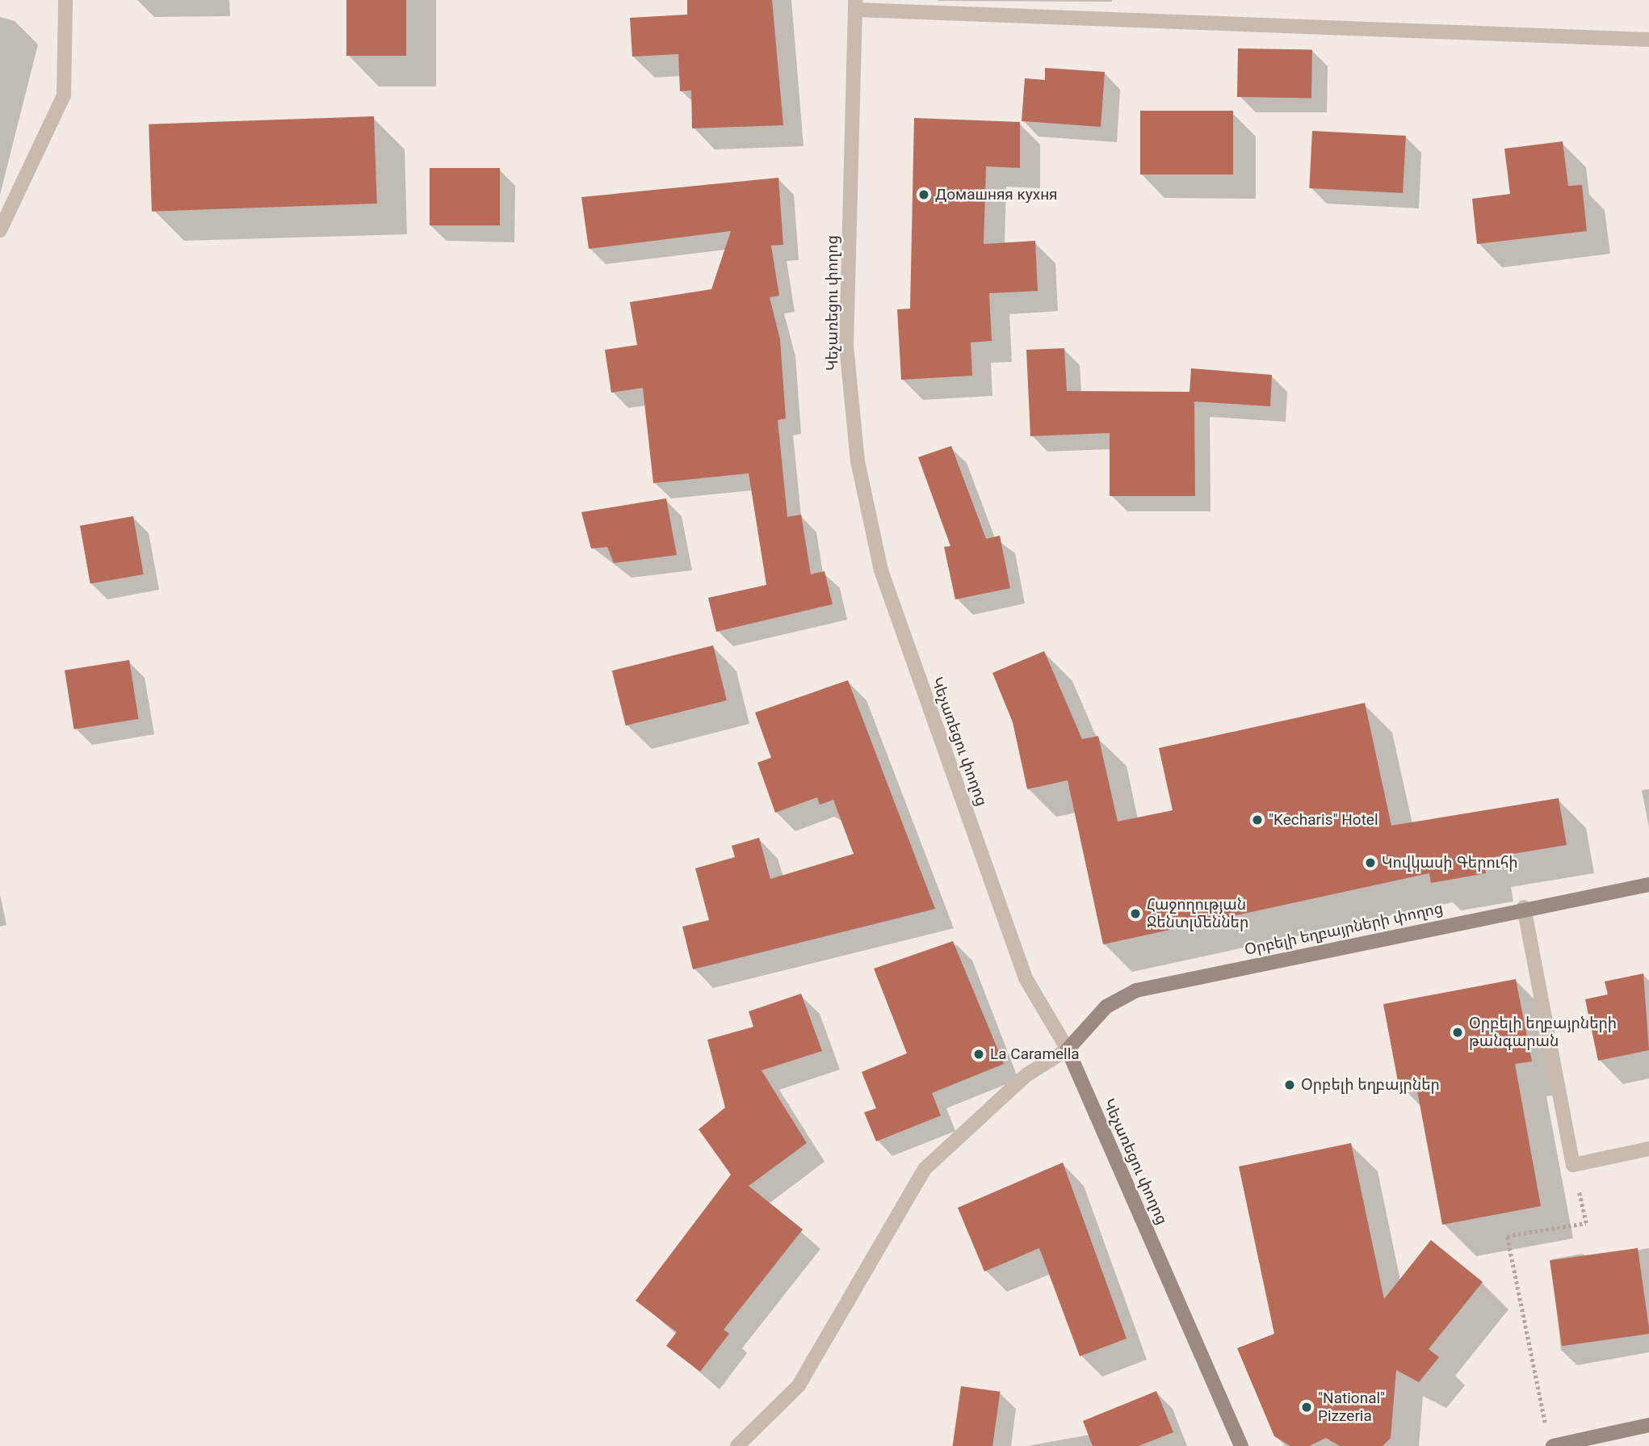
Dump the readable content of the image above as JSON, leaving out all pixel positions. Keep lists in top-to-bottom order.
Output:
{
  "streets": {
    "main road": ["Կեչառեցու փողոց", "Օրբելի եղբայրների փողոց"]
  },
  "crossings": [
    ["Կեչառեցու փողոց", "Օրբելի եղբայրների փողոց"]
  ],
  "places": [
    "Домашняя кухня",
    "\"Kecharis\" Hotel",
    "Կովկասի Գերուհի",
    "Հաջողության Ջենտլմեններ",
    "Օրբելի եղբայրների թանգարան",
    "La Caramella",
    "Օրբելի եղբայրներ",
    "\"National\" Pizzeria"
  ]
}
